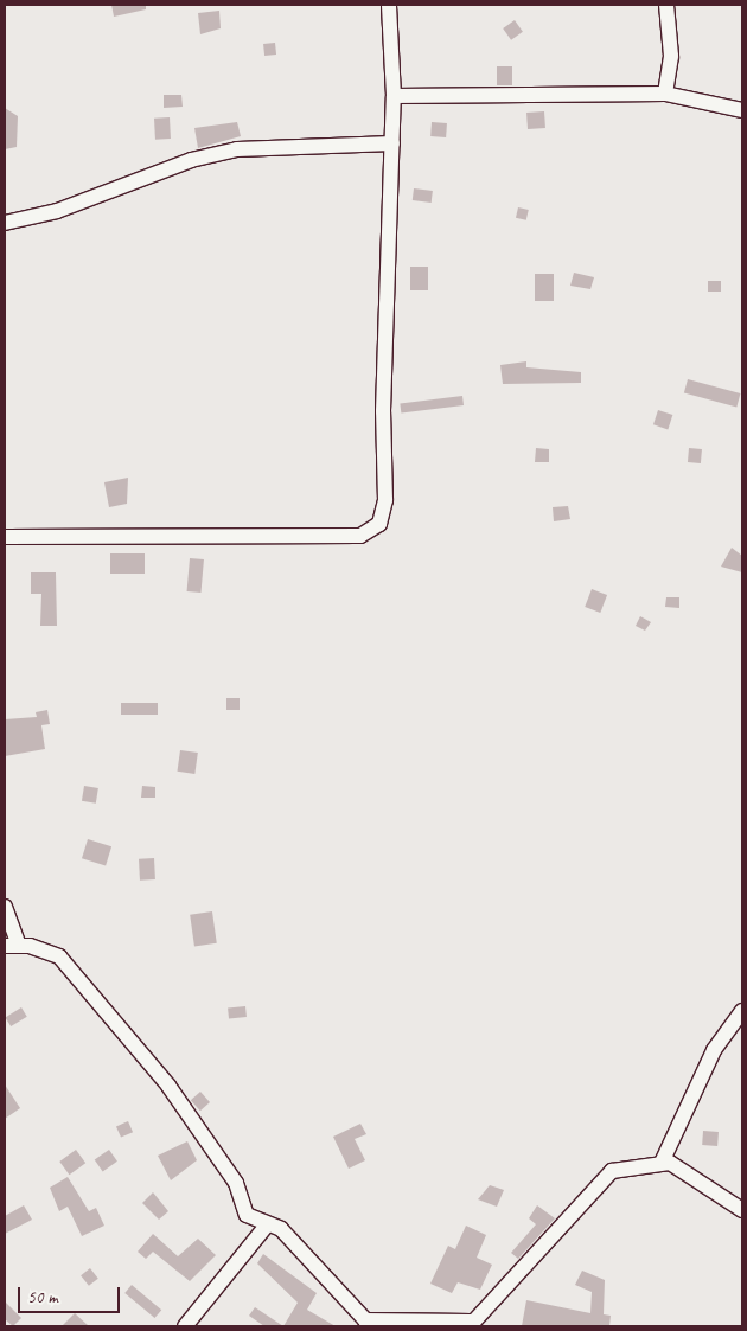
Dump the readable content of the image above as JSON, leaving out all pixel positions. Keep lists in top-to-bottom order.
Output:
{
  "scale_bar": "50 m"
}
